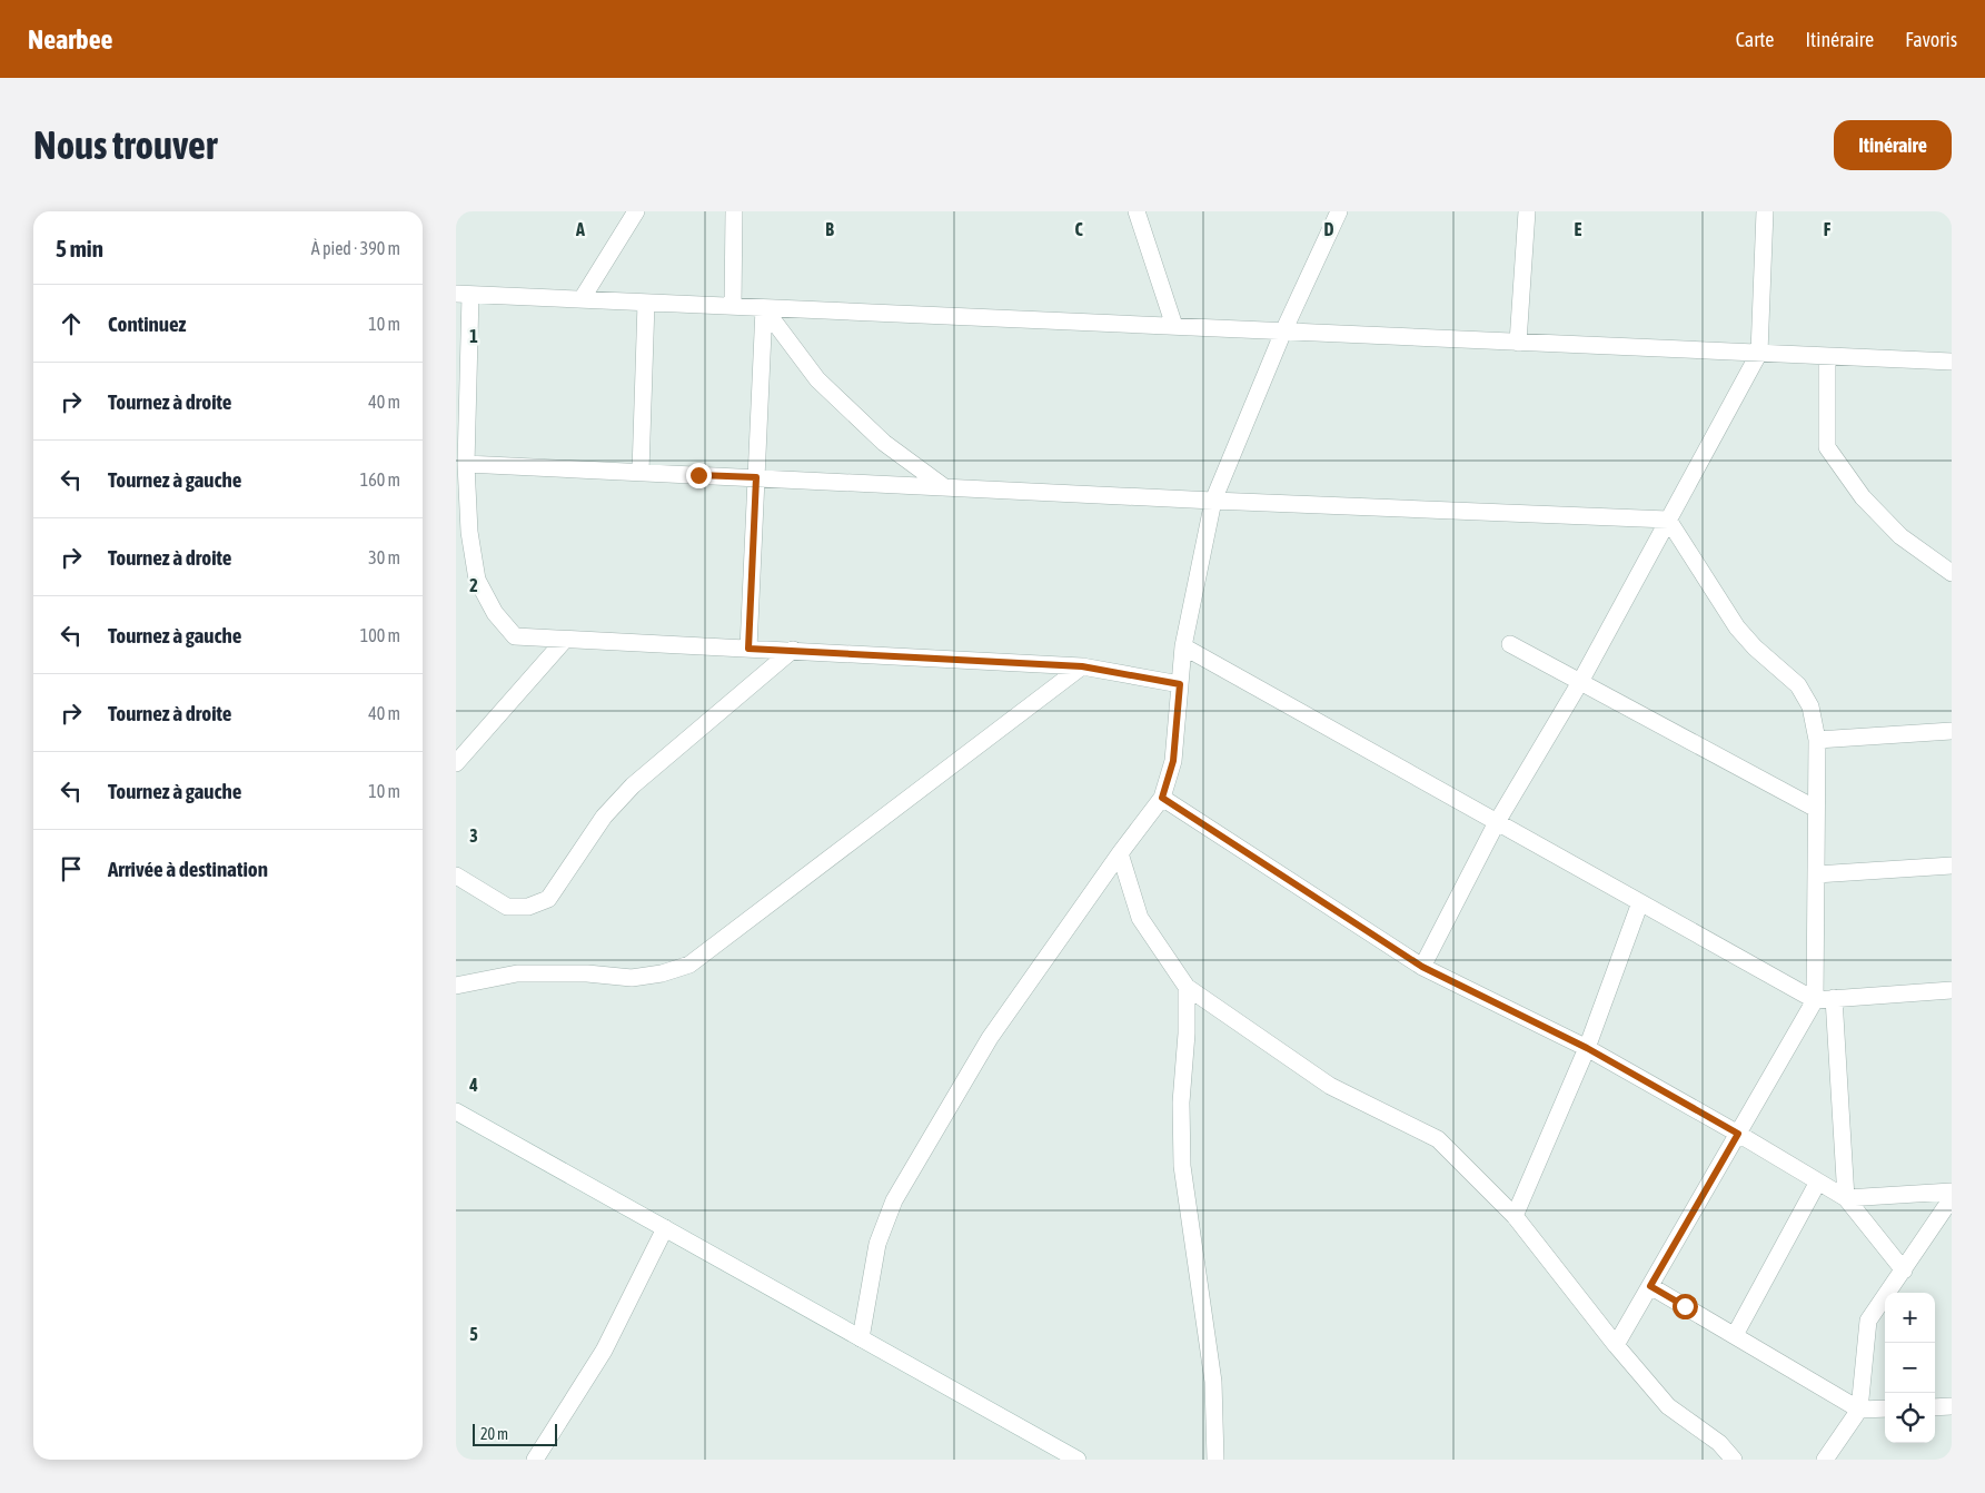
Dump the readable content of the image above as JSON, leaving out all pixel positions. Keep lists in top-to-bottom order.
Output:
{
  "scale_bar": "20 m",
  "page": {
    "header": "Nearbee",
    "nav": ["Carte", "Itinéraire", "Favoris"],
    "buttons": "Itinéraire",
    "title": "Nous trouver",
    "heading": ["5 min", "À pied · 390 m"],
    "list": [
      ["Continuez", "10 m"],
      ["Tournez à droite", "40 m"],
      ["Tournez à gauche", "160 m"],
      ["Tournez à droite", "30 m"],
      ["Tournez à gauche", "100 m"],
      ["Tournez à droite", "40 m"],
      ["Tournez à gauche", "10 m"],
      "Arrivée à destination"
    ],
    "map_buttons": ["+", "−"],
    "scale": "20 m"
  },
  "grid": {
    "columns": [
      "A",
      "B",
      "C",
      "D",
      "E",
      "F"
    ],
    "rows": [
      "1",
      "2",
      "3",
      "4",
      "5"
    ]
  }
}
